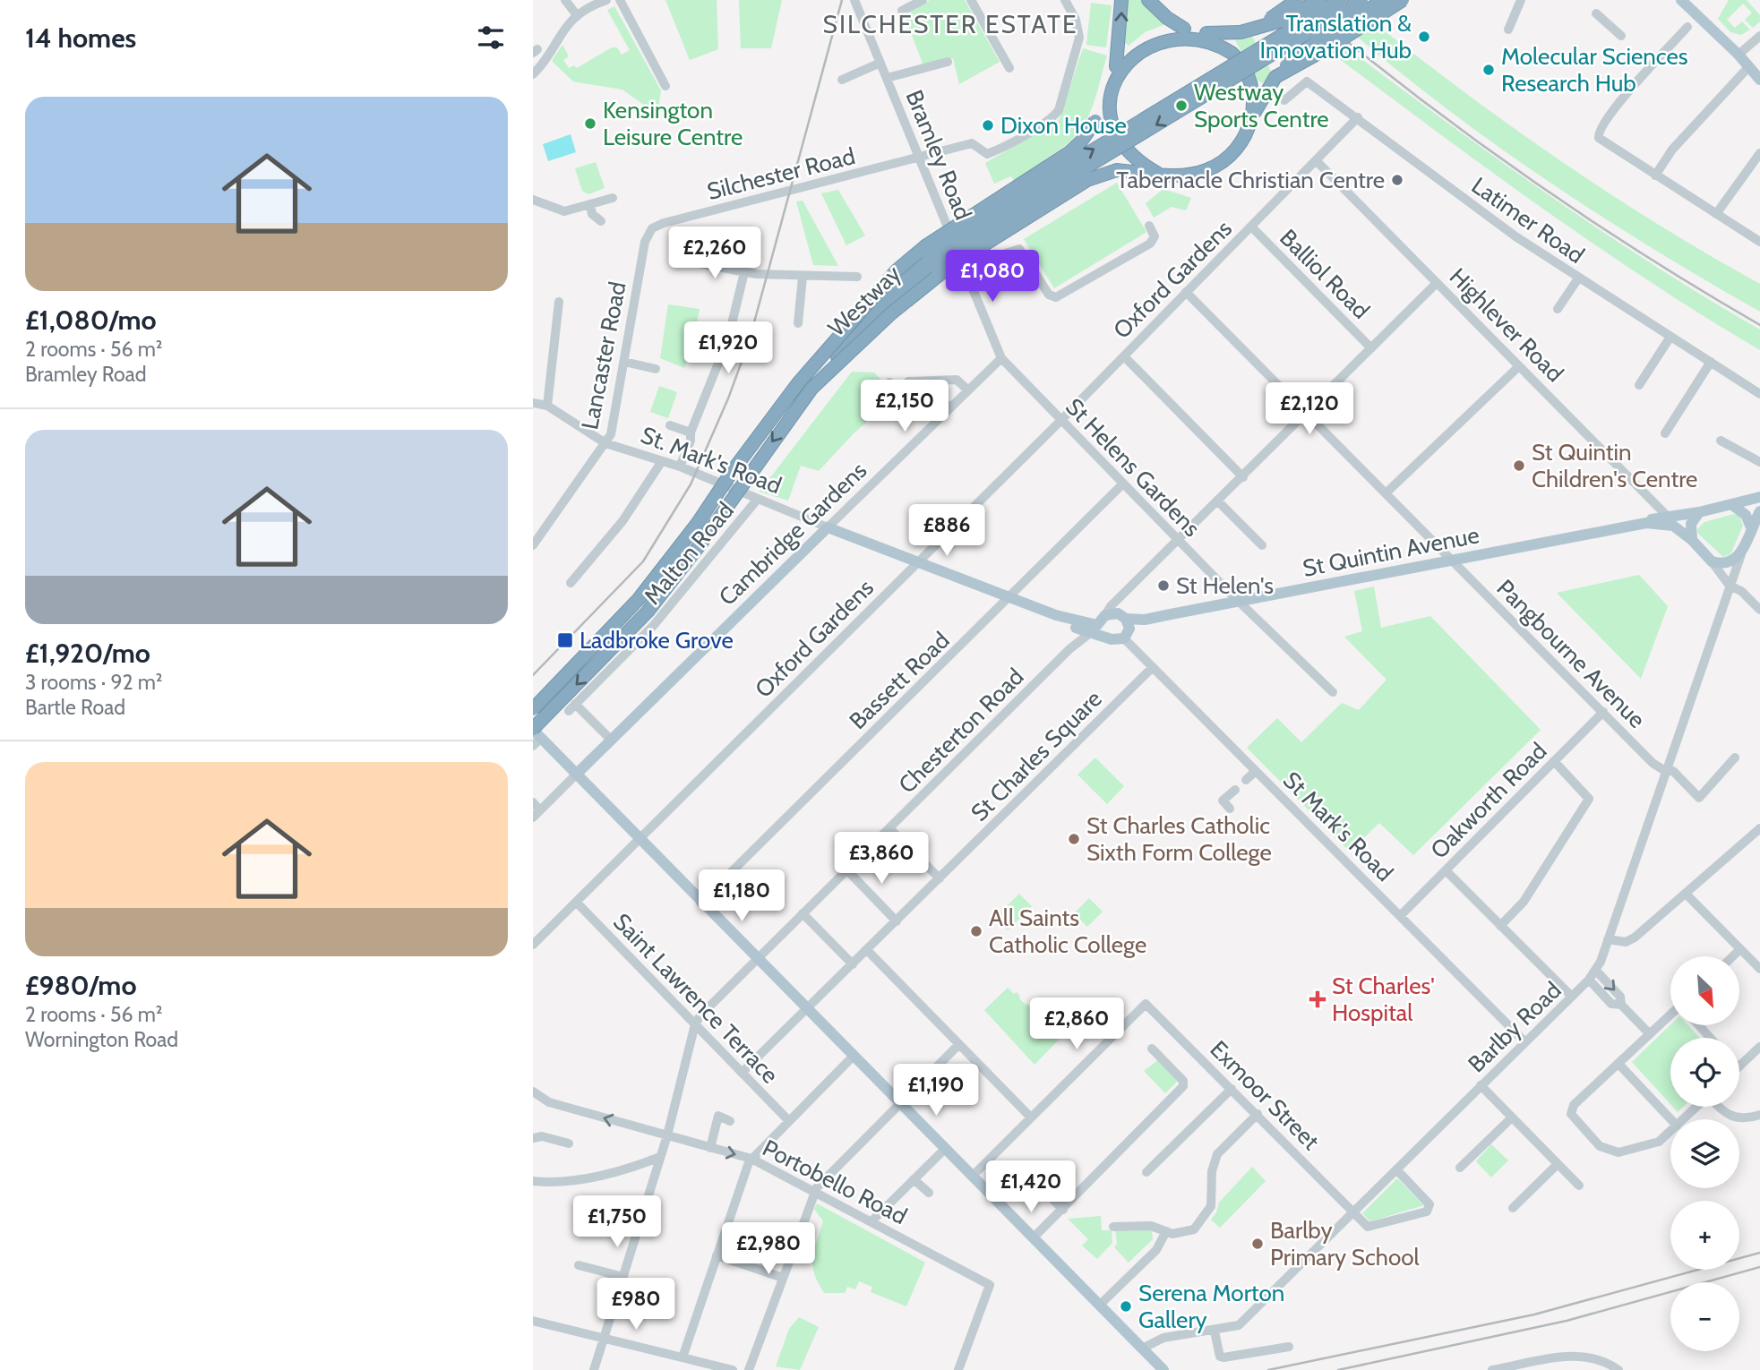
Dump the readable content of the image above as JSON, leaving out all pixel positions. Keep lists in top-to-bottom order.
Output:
{
  "streets": {
    "highway": ["Westway"],
    "main road": ["St. Mark's Road", "Cambridge Gardens", "St Quintin Avenue"],
    "street": [
      "Bramley Road",
      "Silchester Road",
      "Latimer Road",
      "Balliol Road",
      "Oxford Gardens",
      "Highlever Road",
      "Lancaster Road",
      "St Helens Gardens",
      "Malton Road",
      "Pangbourne Avenue",
      "Bassett Road",
      "Chesterton Road",
      "St Charles Square",
      "Oakworth Road",
      "St Mark's Road",
      "Saint Lawrence Terrace",
      "Barlby Road",
      "Exmoor Street",
      "Portobello Road"
    ]
  },
  "crossings": [
    ["Bramley Road", "Silchester Road"],
    ["Bramley Road", "St Helens Gardens"],
    ["Bramley Road", "Cambridge Gardens"],
    ["Silchester Road", "Lancaster Road"],
    ["Latimer Road", "Oxford Gardens"],
    ["Balliol Road", "Oxford Gardens"],
    ["Oxford Gardens", "Highlever Road"],
    ["Oxford Gardens", "St. Mark's Road"],
    ["Oxford Gardens", "St Helens Gardens"],
    ["Oxford Gardens", "Pangbourne Avenue"],
    ["Oxford Gardens", "Saint Lawrence Terrace"],
    ["Highlever Road", "St Quintin Avenue"],
    ["Lancaster Road", "St. Mark's Road"],
    ["St. Mark's Road", "Cambridge Gardens"],
    ["St. Mark's Road", "St Quintin Avenue"],
    ["St. Mark's Road", "Malton Road"],
    ["St. Mark's Road", "Bassett Road"],
    ["St. Mark's Road", "Chesterton Road"],
    ["St Helens Gardens", "Cambridge Gardens"],
    ["St Helens Gardens", "St Quintin Avenue"],
    ["St Helens Gardens", "Bassett Road"],
    ["Cambridge Gardens", "Malton Road"],
    ["St Quintin Avenue", "Pangbourne Avenue"],
    ["St Quintin Avenue", "Chesterton Road"],
    ["St Quintin Avenue", "St Mark's Road"],
    ["St Quintin Avenue", "Barlby Road"],
    ["Pangbourne Avenue", "Oakworth Road"],
    ["Pangbourne Avenue", "Barlby Road"],
    ["Chesterton Road", "Saint Lawrence Terrace"],
    ["Chesterton Road", "Portobello Road"],
    ["St Charles Square", "St Mark's Road"],
    ["St Charles Square", "Saint Lawrence Terrace"],
    ["Oakworth Road", "St Mark's Road"],
    ["St Mark's Road", "Barlby Road"],
    ["Barlby Road", "Exmoor Street"]
  ],
  "districts": ["SILCHESTER ESTATE"],
  "places": {
    "other": [
      "Translation & Innovation Hub",
      "Molecular Sciences Research Hub",
      "Westway Sports Centre",
      "Kensington Leisure Centre",
      "Dixon House",
      "Tabernacle Christian Centre",
      "St Quintin Children's Centre",
      "St Helen's",
      "St Charles Catholic Sixth Form College",
      "All Saints Catholic College",
      "Barlby Primary School",
      "Serena Morton Gallery"
    ],
    "transit": ["Ladbroke Grove"],
    "health": ["St Charles' Hospital"]
  },
  "north": "bottom right",
  "page": {
    "heading": "14 homes",
    "list": [
      {
        "name": "£1,080/mo",
        "note": "2 rooms · 56 m² · Bramley Road"
      },
      {
        "name": "£1,920/mo",
        "note": "3 rooms · 92 m² · Bartle Road"
      },
      {
        "name": "£980/mo",
        "note": "2 rooms · 56 m² · Wornington Road"
      }
    ],
    "price": [
      "£2,260",
      "£1,080",
      "£1,920",
      "£2,150",
      "£2,120",
      "£886",
      "£3,860",
      "£1,180",
      "£2,860",
      "£1,190",
      "£1,420",
      "£1,750",
      "£2,980",
      "£980"
    ],
    "map_buttons": ["+", "−"]
  }
}
